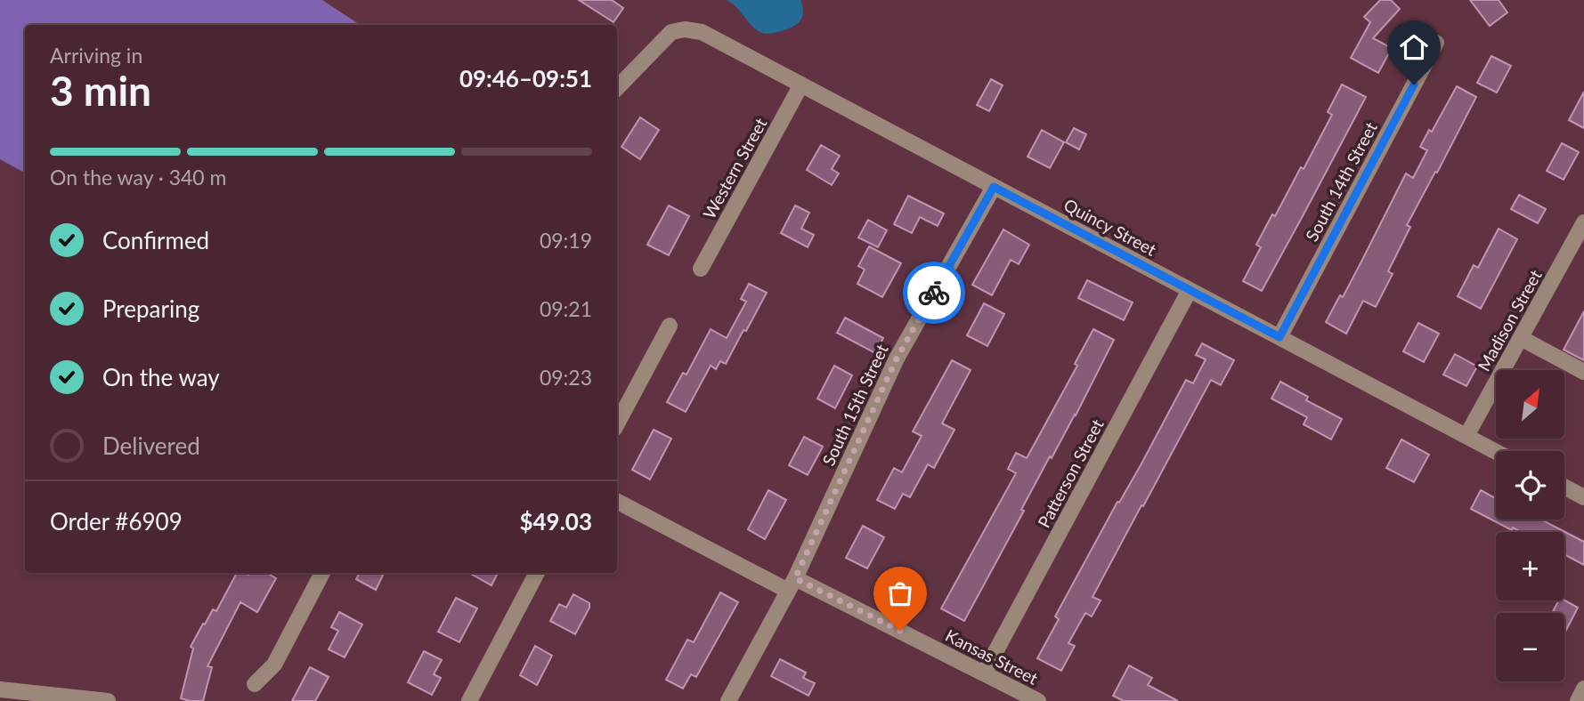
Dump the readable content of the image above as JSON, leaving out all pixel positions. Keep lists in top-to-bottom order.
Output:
{
  "streets": {
    "street": [
      "Western Street",
      "South 14th Street",
      "Quincy Street",
      "Madison Street",
      "South 15th Street",
      "Patterson Street",
      "Kansas Street"
    ]
  },
  "crossings": [
    ["Western Street", "Quincy Street"],
    ["South 14th Street", "Quincy Street"],
    ["Quincy Street", "Madison Street"],
    ["Quincy Street", "South 15th Street"],
    ["Quincy Street", "Patterson Street"],
    ["South 15th Street", "Kansas Street"],
    ["Patterson Street", "Kansas Street"]
  ],
  "north": "top right",
  "page": {
    "heading": ["3 min", "Arriving in", "09:46–09:51"],
    "panel": ["Order #6909", "$49.03"],
    "bar": "On the way · 340 m",
    "list": [
      ["Confirmed", "09:19"],
      ["Preparing", "09:21"],
      ["On the way", "09:23"],
      "Delivered"
    ],
    "map_buttons": ["+", "−"]
  }
}
